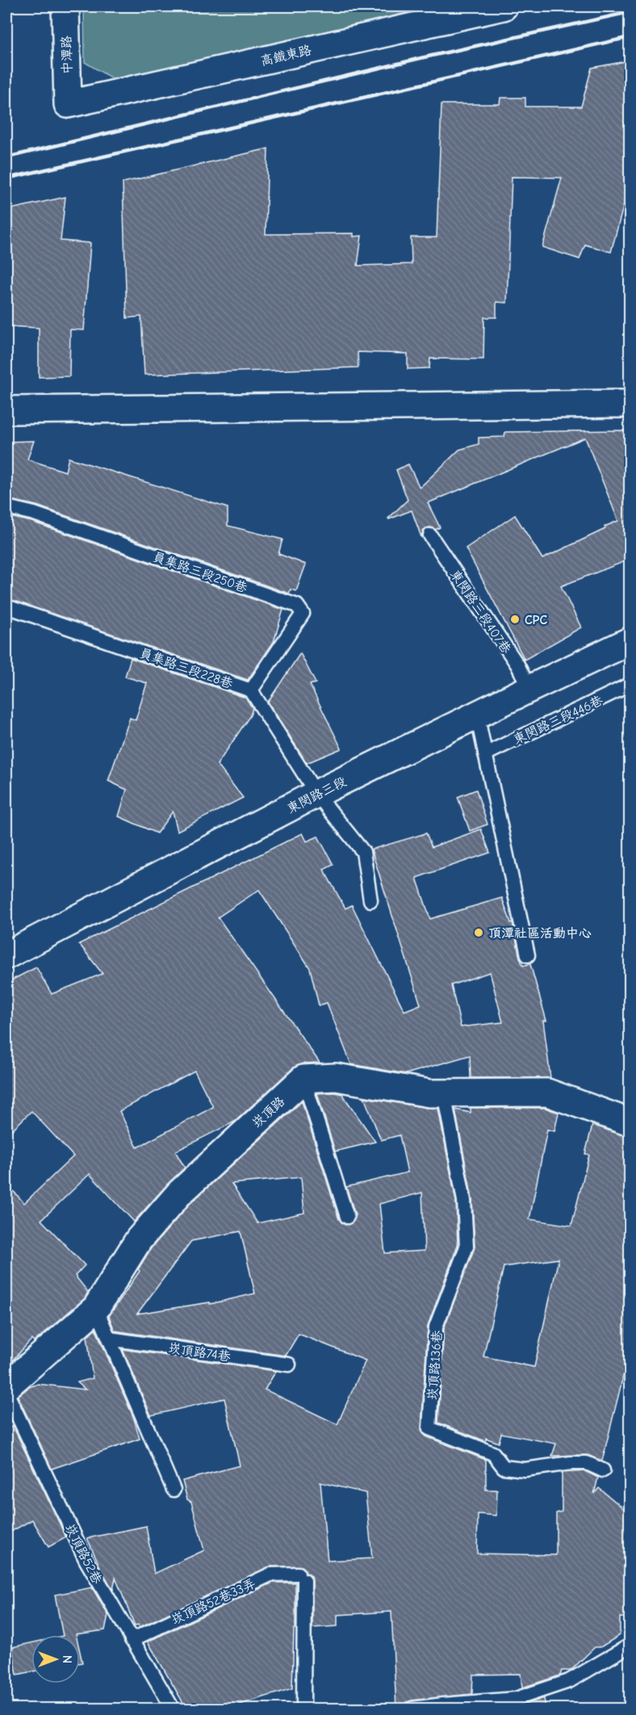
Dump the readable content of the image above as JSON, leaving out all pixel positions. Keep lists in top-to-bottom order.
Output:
{
  "streets": {
    "street": [
      "中潭路",
      "高鐵東路",
      "東閔路三段",
      "崁頂路"
    ],
    "lane": [
      "員集路三段250巷",
      "東閔路三段407巷",
      "員集路三段228巷",
      "東閔路三段446巷",
      "崁頂路74巷",
      "崁頂路136巷",
      "崁頂路52巷",
      "崁頂路52巷33弄"
    ]
  },
  "crossings": [
    ["中潭路", "高鐵東路"],
    ["員集路三段250巷", "員集路三段228巷"],
    ["東閔路三段407巷", "東閔路三段"],
    ["員集路三段228巷", "東閔路三段"],
    ["崁頂路52巷", "崁頂路52巷33弄"]
  ],
  "places": ["CPC", "頂潭社區活動中心"],
  "north": "right"
}
